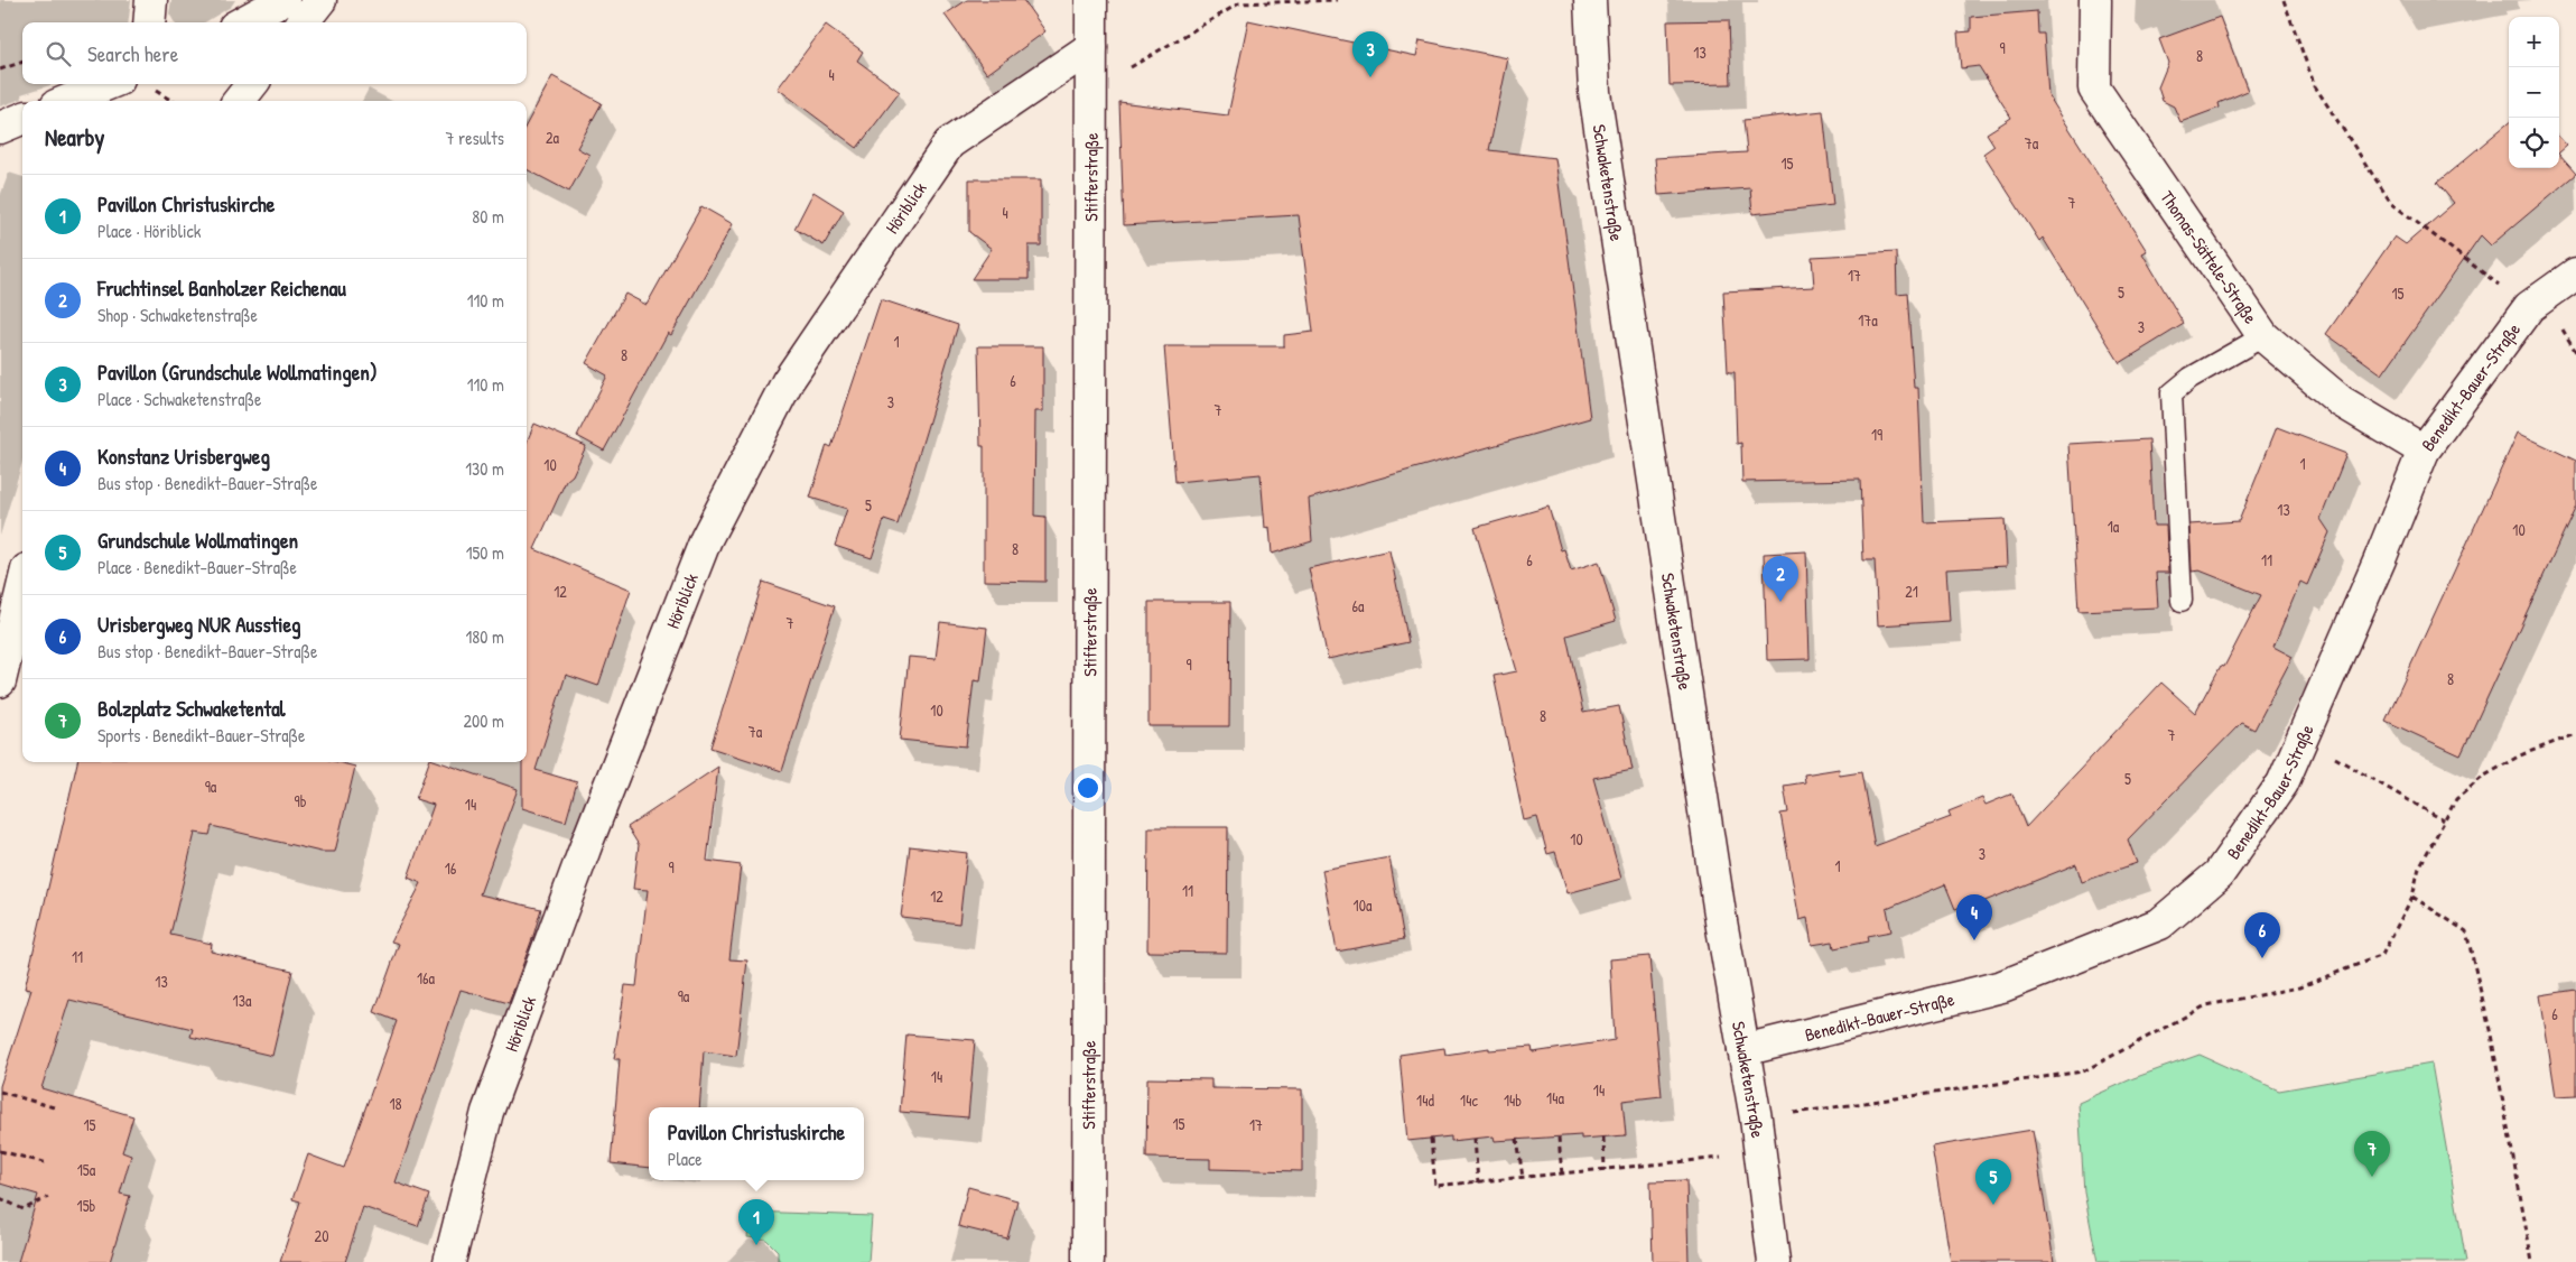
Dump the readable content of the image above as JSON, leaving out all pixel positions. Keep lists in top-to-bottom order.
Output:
{
  "streets": {
    "street": [
      "Stifterstraße",
      "Schwaketenstraße",
      "Höriblick",
      "Thomas-Sättele-Straße",
      "Benedikt-Bauer-Straße"
    ]
  },
  "crossings": [
    ["Stifterstraße", "Höriblick"],
    ["Schwaketenstraße", "Benedikt-Bauer-Straße"],
    ["Thomas-Sättele-Straße", "Benedikt-Bauer-Straße"]
  ],
  "house_numbers": [
    "9",
    "13",
    "8",
    "4",
    "2a",
    "7a",
    "15",
    "7",
    "4",
    "17",
    "5",
    "15",
    "17a",
    "3",
    "1",
    "8",
    "6",
    "3",
    "7",
    "19",
    "1",
    "10",
    "5",
    "13",
    "1a",
    "10",
    "8",
    "6",
    "11",
    "12",
    "21",
    "6a",
    "7",
    "9",
    "8",
    "10",
    "8",
    "7a",
    "7",
    "5",
    "9a",
    "9b",
    "14",
    "10",
    "3",
    "1",
    "9",
    "16",
    "11",
    "12",
    "10a",
    "11",
    "16a",
    "13",
    "9a",
    "13a",
    "6",
    "14",
    "14",
    "14a",
    "14d",
    "14c",
    "14b",
    "18",
    "15",
    "15",
    "17",
    "15a",
    "15b",
    "20"
  ],
  "page": {
    "map_buttons": ["+", "−"],
    "search": "Search here",
    "pins": [
      "3",
      "2",
      "4",
      "6",
      "7",
      "5",
      "1"
    ],
    "heading": ["Nearby", "7 results"],
    "list": [
      {
        "mark": "1",
        "name": "Pavillon Christuskirche",
        "note": "Place · Höriblick",
        "value": "80 m"
      },
      {
        "mark": "2",
        "name": "Fruchtinsel Banholzer Reichenau",
        "note": "Shop · Schwaketenstraße",
        "value": "110 m"
      },
      {
        "mark": "3",
        "name": "Pavillon (Grundschule Wollmatingen)",
        "note": "Place · Schwaketenstraße",
        "value": "110 m"
      },
      {
        "mark": "4",
        "name": "Konstanz Urisbergweg",
        "note": "Bus stop · Benedikt-Bauer-Straße",
        "value": "130 m"
      },
      {
        "mark": "5",
        "name": "Grundschule Wollmatingen",
        "note": "Place · Benedikt-Bauer-Straße",
        "value": "150 m"
      },
      {
        "mark": "6",
        "name": "Urisbergweg NUR Ausstieg",
        "note": "Bus stop · Benedikt-Bauer-Straße",
        "value": "180 m"
      },
      {
        "mark": "7",
        "name": "Bolzplatz Schwaketental",
        "note": "Sports · Benedikt-Bauer-Straße",
        "value": "200 m"
      }
    ],
    "popup": ["Pavillon Christuskirche", "Place"]
  }
}
